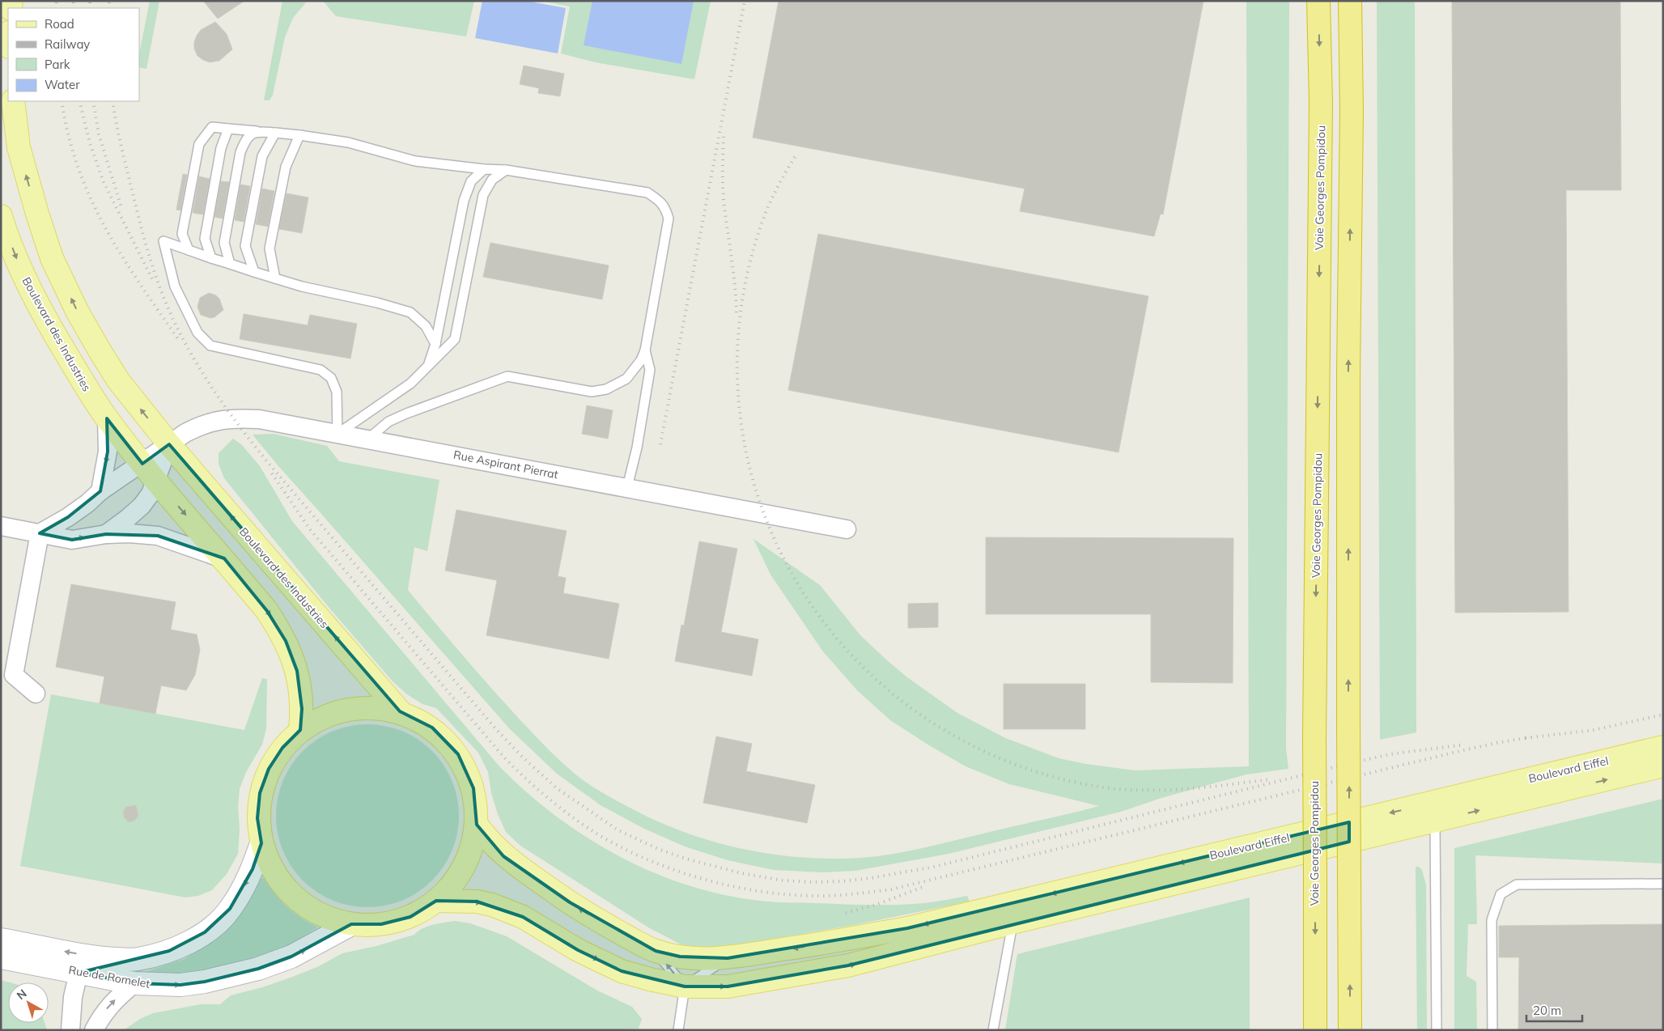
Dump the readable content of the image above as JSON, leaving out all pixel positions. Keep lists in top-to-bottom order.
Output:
{
  "streets": {
    "highway": ["Voie Georges Pompidou"],
    "main road": ["Boulevard des Industries", "Boulevard Eiffel"],
    "street": ["Rue Aspirant Pierrat", "Rue de Romelet"]
  },
  "crossings": [
    ["Boulevard des Industries", "Rue Aspirant Pierrat"]
  ],
  "legend": [
    "Road",
    "Railway",
    "Park",
    "Water"
  ],
  "scale_bar": "20 m",
  "north": "top left"
}
